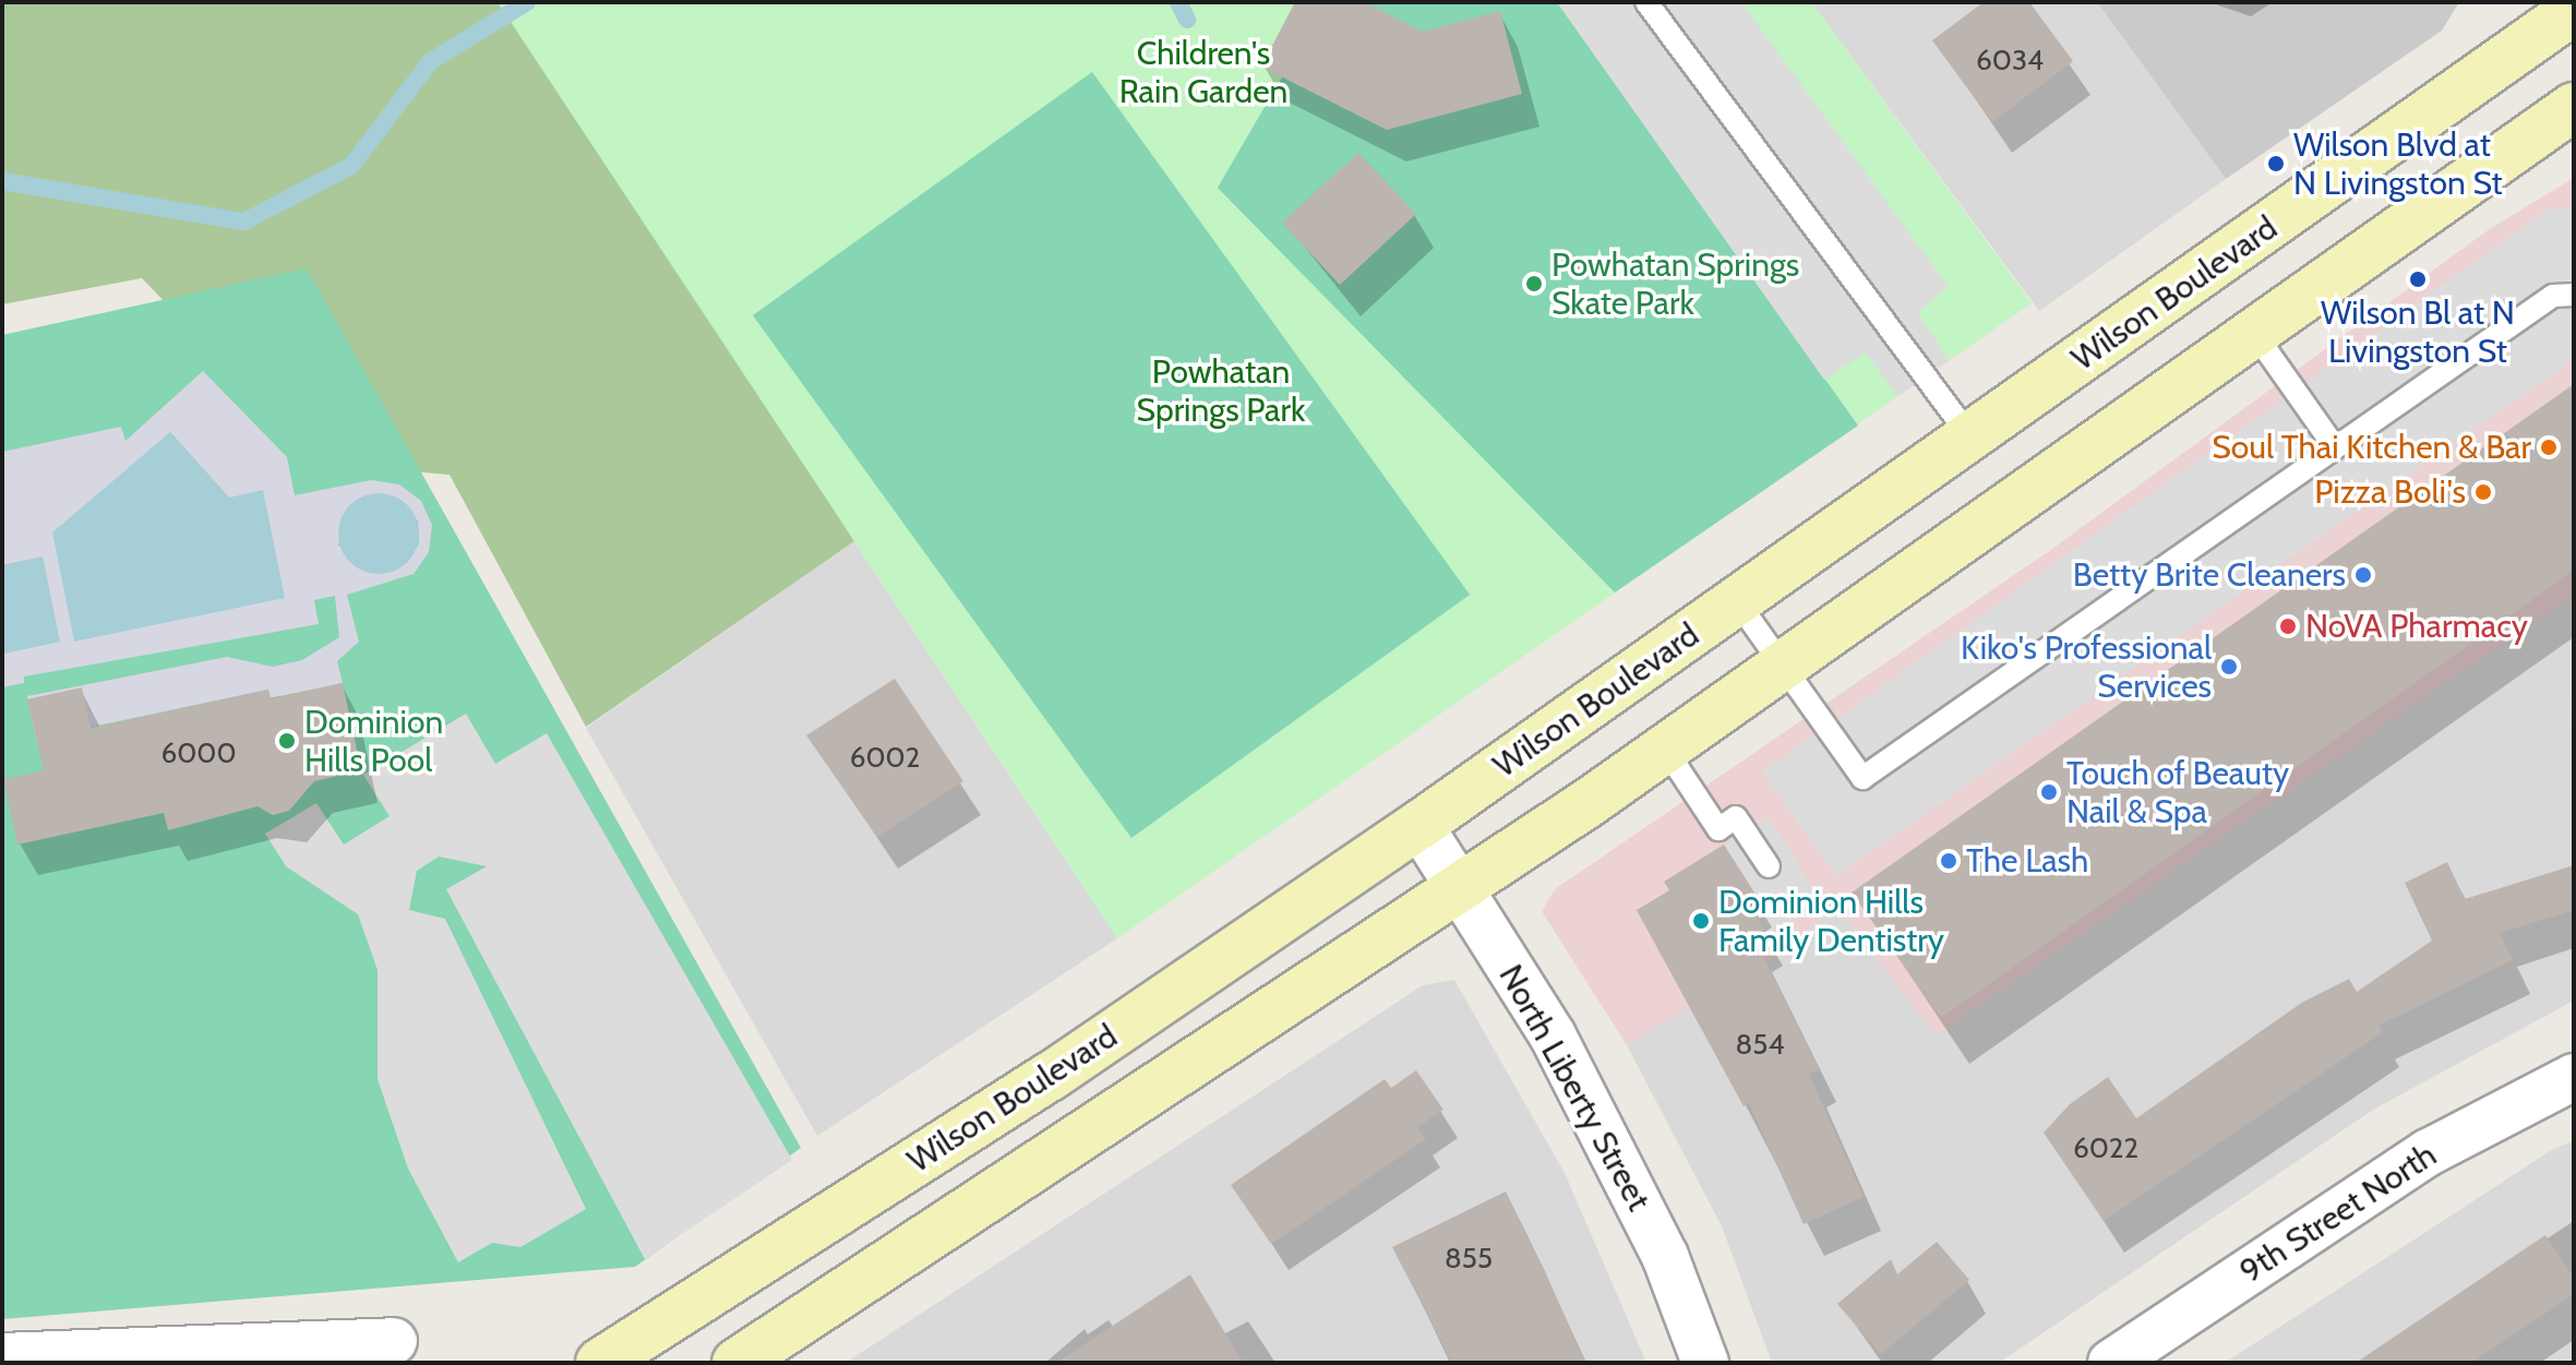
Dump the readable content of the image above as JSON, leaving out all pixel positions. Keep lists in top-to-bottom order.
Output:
{
  "streets": {
    "main road": ["Wilson Boulevard"],
    "street": ["North Liberty Street", "9th Street North"]
  },
  "crossings": [
    ["Wilson Boulevard", "North Liberty Street"]
  ],
  "parks": ["Children's Rain Garden", "Powhatan Springs Park"],
  "places": [
    "Wilson Blvd at N Livingston St",
    "Wilson Bl at N Livingston St",
    "Powhatan Springs Skate Park",
    "Soul Thai Kitchen & Bar",
    "Pizza Boli's",
    "Betty Brite Cleaners",
    "NoVA Pharmacy",
    "Kiko's Professional Services",
    "Dominion Hills Pool",
    "Touch of Beauty Nail & Spa",
    "The Lash",
    "Dominion Hills Family Dentistry"
  ],
  "house_numbers": [
    "6034",
    "6000",
    "6002",
    "854",
    "6022",
    "855"
  ]
}
